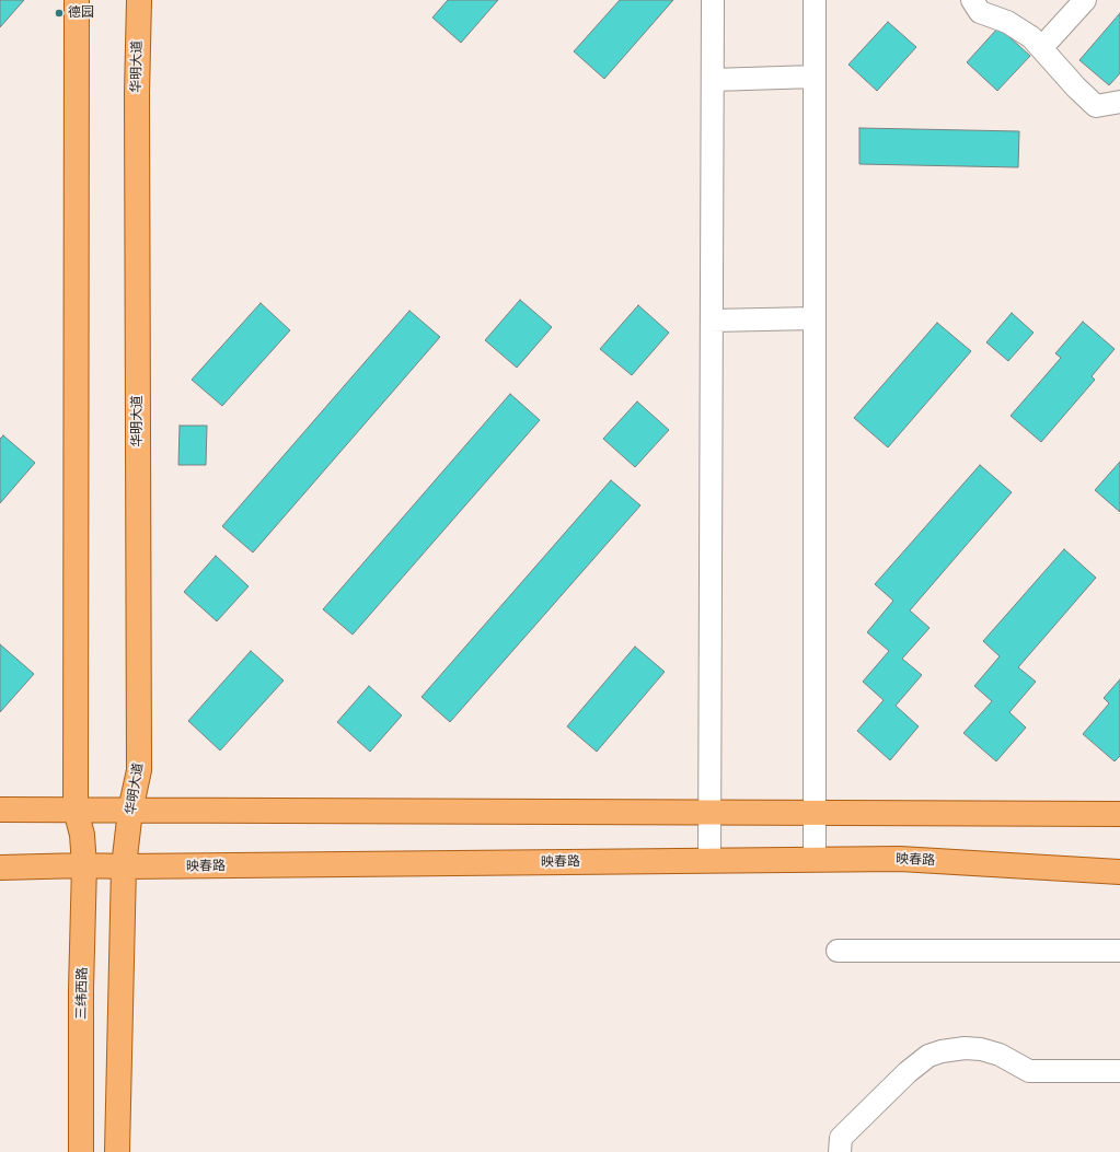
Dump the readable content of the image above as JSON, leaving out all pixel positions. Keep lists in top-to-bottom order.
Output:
{
  "streets": {
    "main road": ["华明大道", "映春路", "三纬西路"]
  },
  "crossings": [
    ["华明大道", "映春路"],
    ["映春路", "三纬西路"]
  ],
  "places": ["德园"]
}
